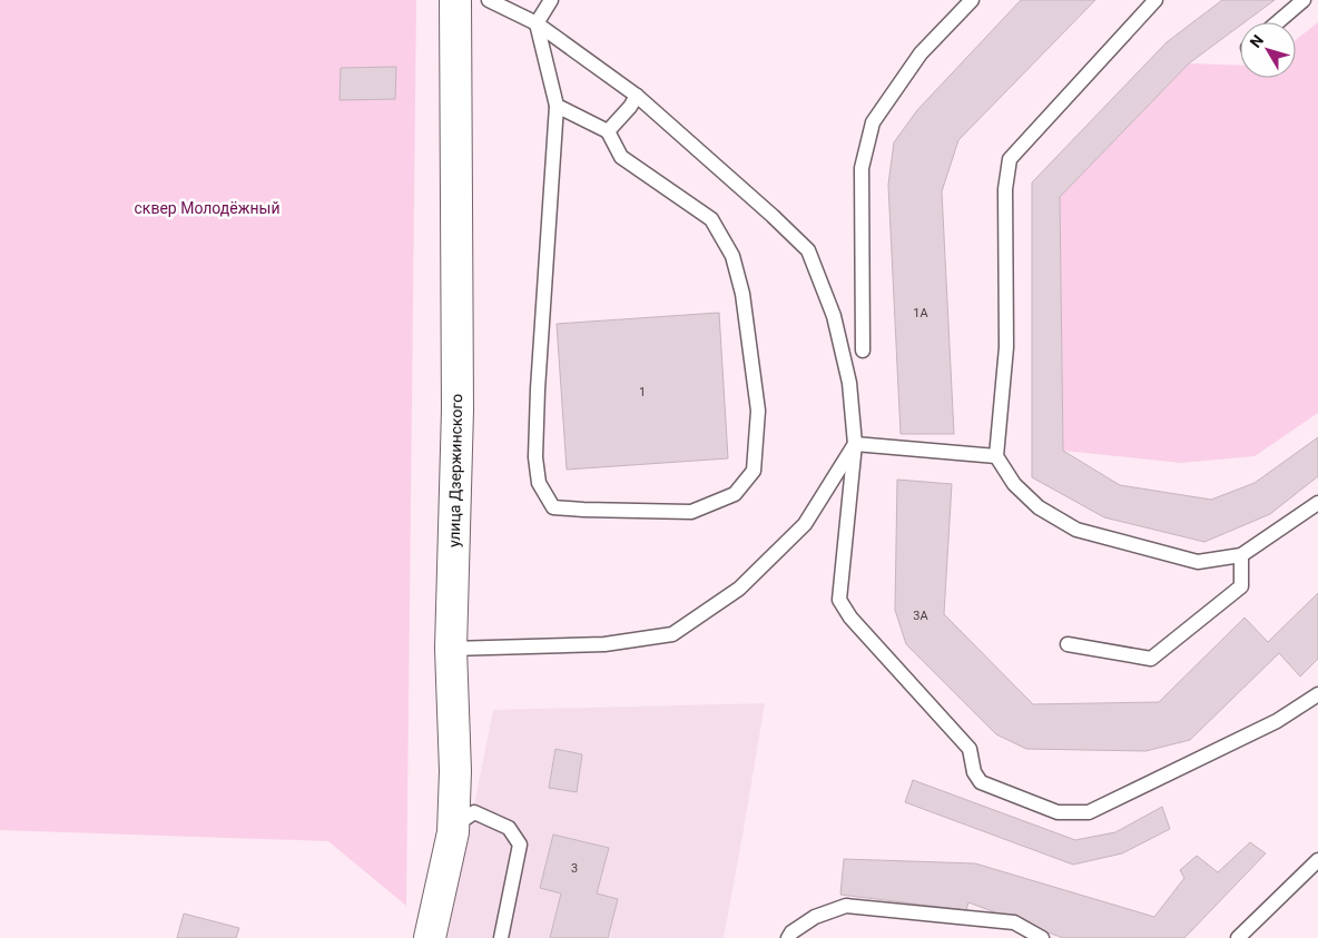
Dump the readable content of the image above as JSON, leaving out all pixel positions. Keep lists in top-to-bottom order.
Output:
{
  "streets": {
    "street": ["улица Дзержинского"]
  },
  "parks": ["сквер Молодёжный"],
  "house_numbers": [
    "1А",
    "1",
    "3А",
    "3"
  ],
  "north": "top left"
}
